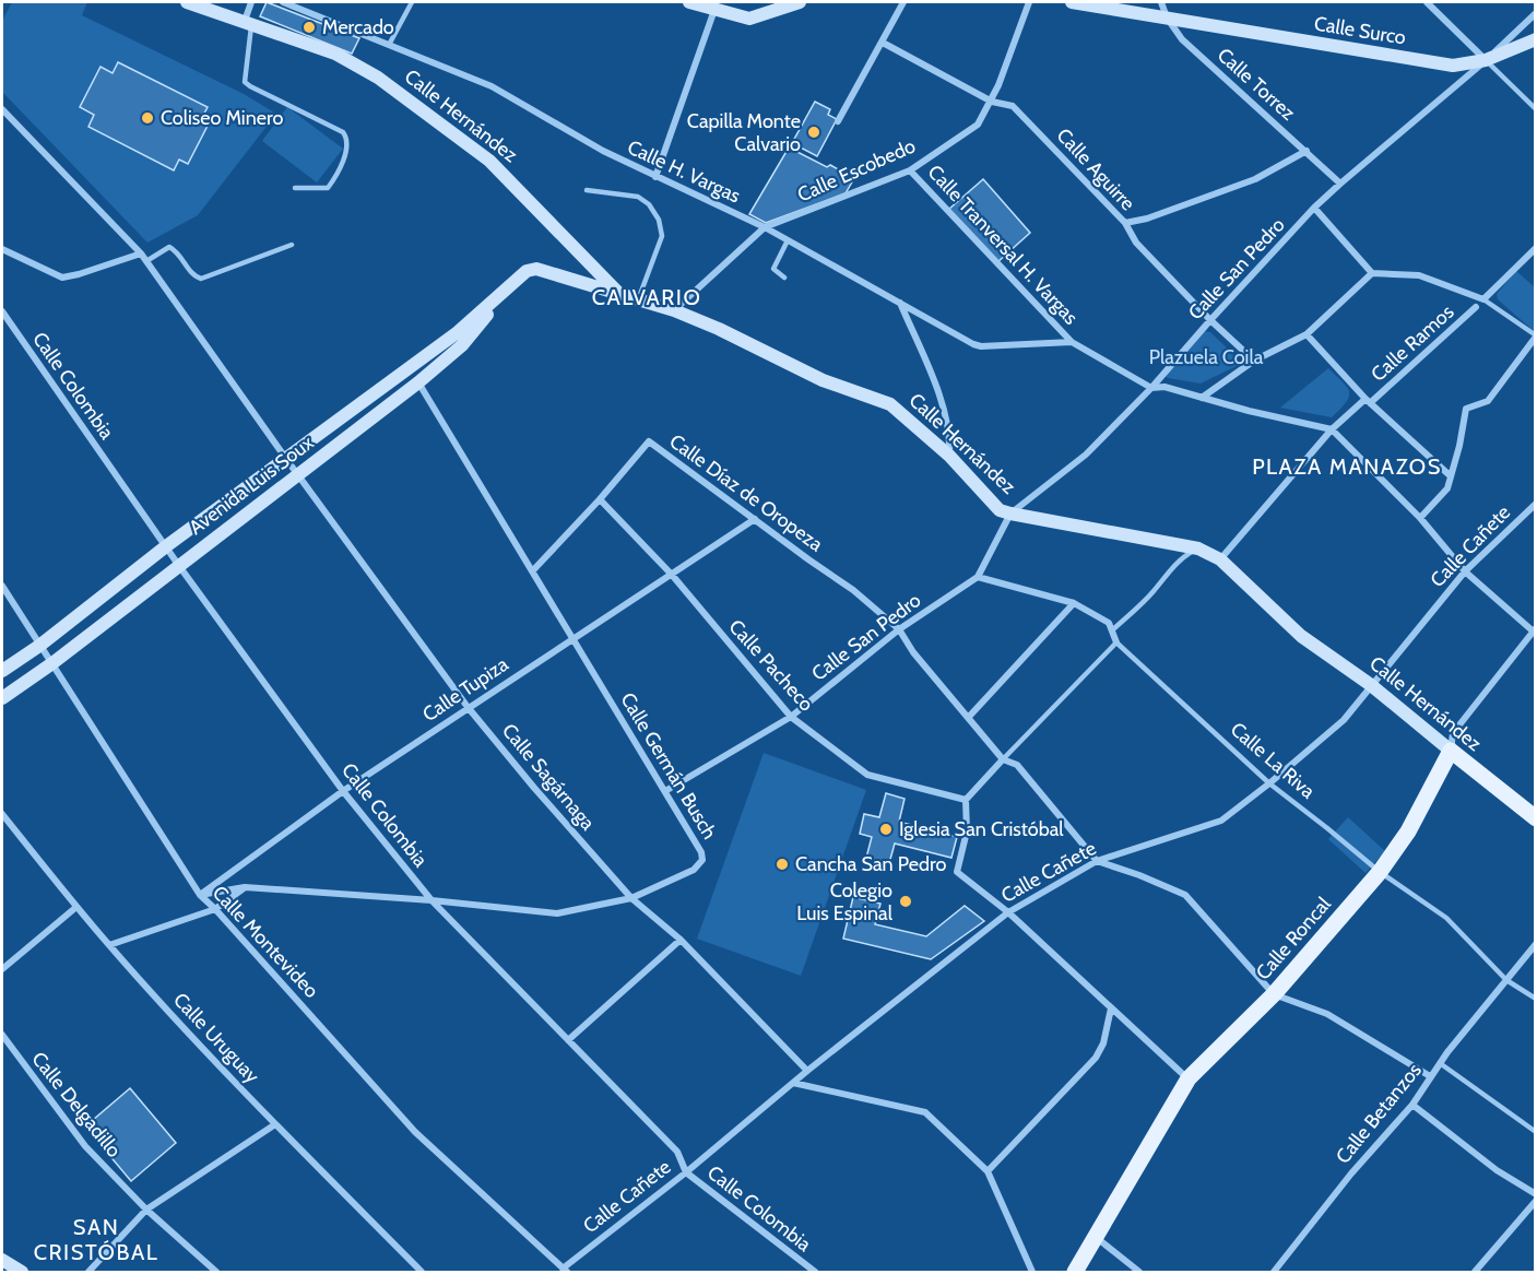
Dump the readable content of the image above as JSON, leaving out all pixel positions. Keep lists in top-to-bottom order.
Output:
{
  "streets": {
    "main road": [
      "Calle Surco",
      "Calle Hernández",
      "Avenida Luis Soux",
      "Calle Roncal"
    ],
    "street": [
      "Calle Torrez",
      "Calle Aguirre",
      "Calle Escobedo",
      "Calle H. Vargas",
      "Calle Tranversal H. Vargas",
      "Calle San Pedro",
      "Calle Ramos",
      "Calle Colombia",
      "Calle Díaz de Oropeza",
      "Calle Cañete",
      "Calle Pacheco",
      "Calle Tupiza",
      "Calle La Riva",
      "Calle Germán Busch",
      "Calle Sagárnaga",
      "Calle Montevideo",
      "Calle Uruguay",
      "Calle Delgadillo",
      "Calle Betanzos"
    ]
  },
  "crossings": [
    ["Calle Surco", "Calle Torrez"],
    ["Calle Surco", "Calle San Pedro"],
    ["Calle Torrez", "Calle San Pedro"],
    ["Calle Hernández", "Calle San Pedro"],
    ["Calle Hernández", "Calle Ramos"],
    ["Calle Hernández", "Avenida Luis Soux"],
    ["Calle Hernández", "Calle Cañete"],
    ["Calle Hernández", "Calle Roncal"],
    ["Calle Aguirre", "Calle Escobedo"],
    ["Calle Aguirre", "Calle San Pedro"],
    ["Calle Escobedo", "Calle H. Vargas"],
    ["Calle Escobedo", "Calle Tranversal H. Vargas"],
    ["Calle H. Vargas", "Calle Tranversal H. Vargas"],
    ["Calle Tranversal H. Vargas", "Calle San Pedro"],
    ["Calle San Pedro", "Calle Díaz de Oropeza"],
    ["Calle San Pedro", "Calle Pacheco"],
    ["Calle San Pedro", "Calle Germán Busch"],
    ["Calle Colombia", "Avenida Luis Soux"],
    ["Calle Colombia", "Calle Cañete"],
    ["Calle Colombia", "Calle Tupiza"],
    ["Calle Colombia", "Calle Germán Busch"],
    ["Avenida Luis Soux", "Calle Germán Busch"],
    ["Avenida Luis Soux", "Calle Sagárnaga"],
    ["Avenida Luis Soux", "Calle Montevideo"],
    ["Calle Díaz de Oropeza", "Calle Cañete"],
    ["Calle Díaz de Oropeza", "Calle Pacheco"],
    ["Calle Díaz de Oropeza", "Calle Tupiza"],
    ["Calle Díaz de Oropeza", "Calle Germán Busch"],
    ["Calle Cañete", "Calle La Riva"],
    ["Calle Cañete", "Calle Sagárnaga"],
    ["Calle Cañete", "Calle Montevideo"],
    ["Calle Pacheco", "Calle Tupiza"],
    ["Calle Tupiza", "Calle Germán Busch"],
    ["Calle Tupiza", "Calle Sagárnaga"],
    ["Calle Tupiza", "Calle Montevideo"],
    ["Calle La Riva", "Calle Roncal"],
    ["Calle La Riva", "Calle Betanzos"],
    ["Calle Germán Busch", "Calle Sagárnaga"],
    ["Calle Germán Busch", "Calle Montevideo"]
  ],
  "districts": ["CALVARIO", "PLAZA MANAZOS", "SAN CRISTÓBAL"],
  "parks": ["Plazuela Coila"],
  "places": [
    "Mercado",
    "Coliseo Minero",
    "Capilla Monte Calvario",
    "Iglesia San Cristóbal",
    "Cancha San Pedro",
    "Colegio Luis Espinal"
  ]
}
